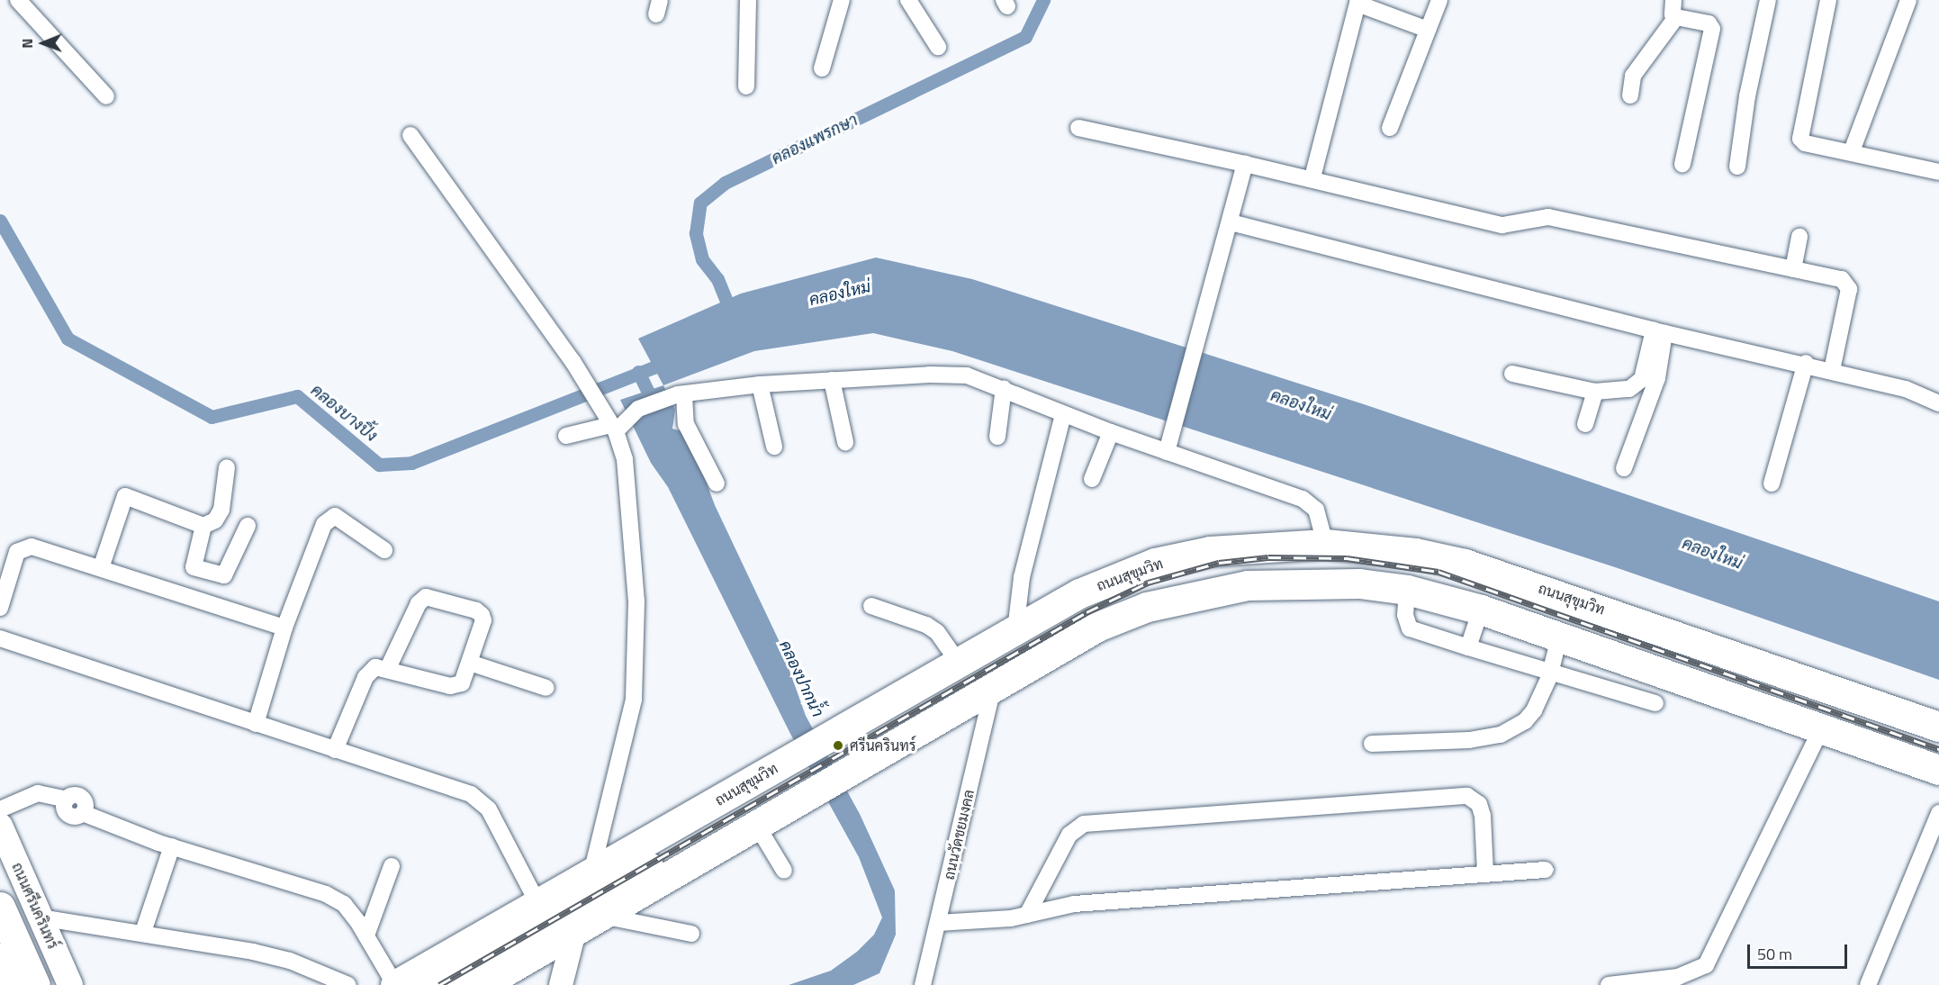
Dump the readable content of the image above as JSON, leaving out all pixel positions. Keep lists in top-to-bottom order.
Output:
{
  "streets": {
    "highway": ["ถนนสุขุมวิท"],
    "main road": ["ถนนศรีนครินทร์"],
    "street": ["ถนนวัดชยมงคล"]
  },
  "crossings": [
    ["ถนนสุขุมวิท", "ถนนวัดชยมงคล"]
  ],
  "water": [
    "คลองแพรกษา",
    "คลองใหม่",
    "คลองบางปิ้ง",
    "คลองปากน้ำ"
  ],
  "places": ["ศรีนครินทร์"],
  "scale_bar": "50 m",
  "north": "left"
}
